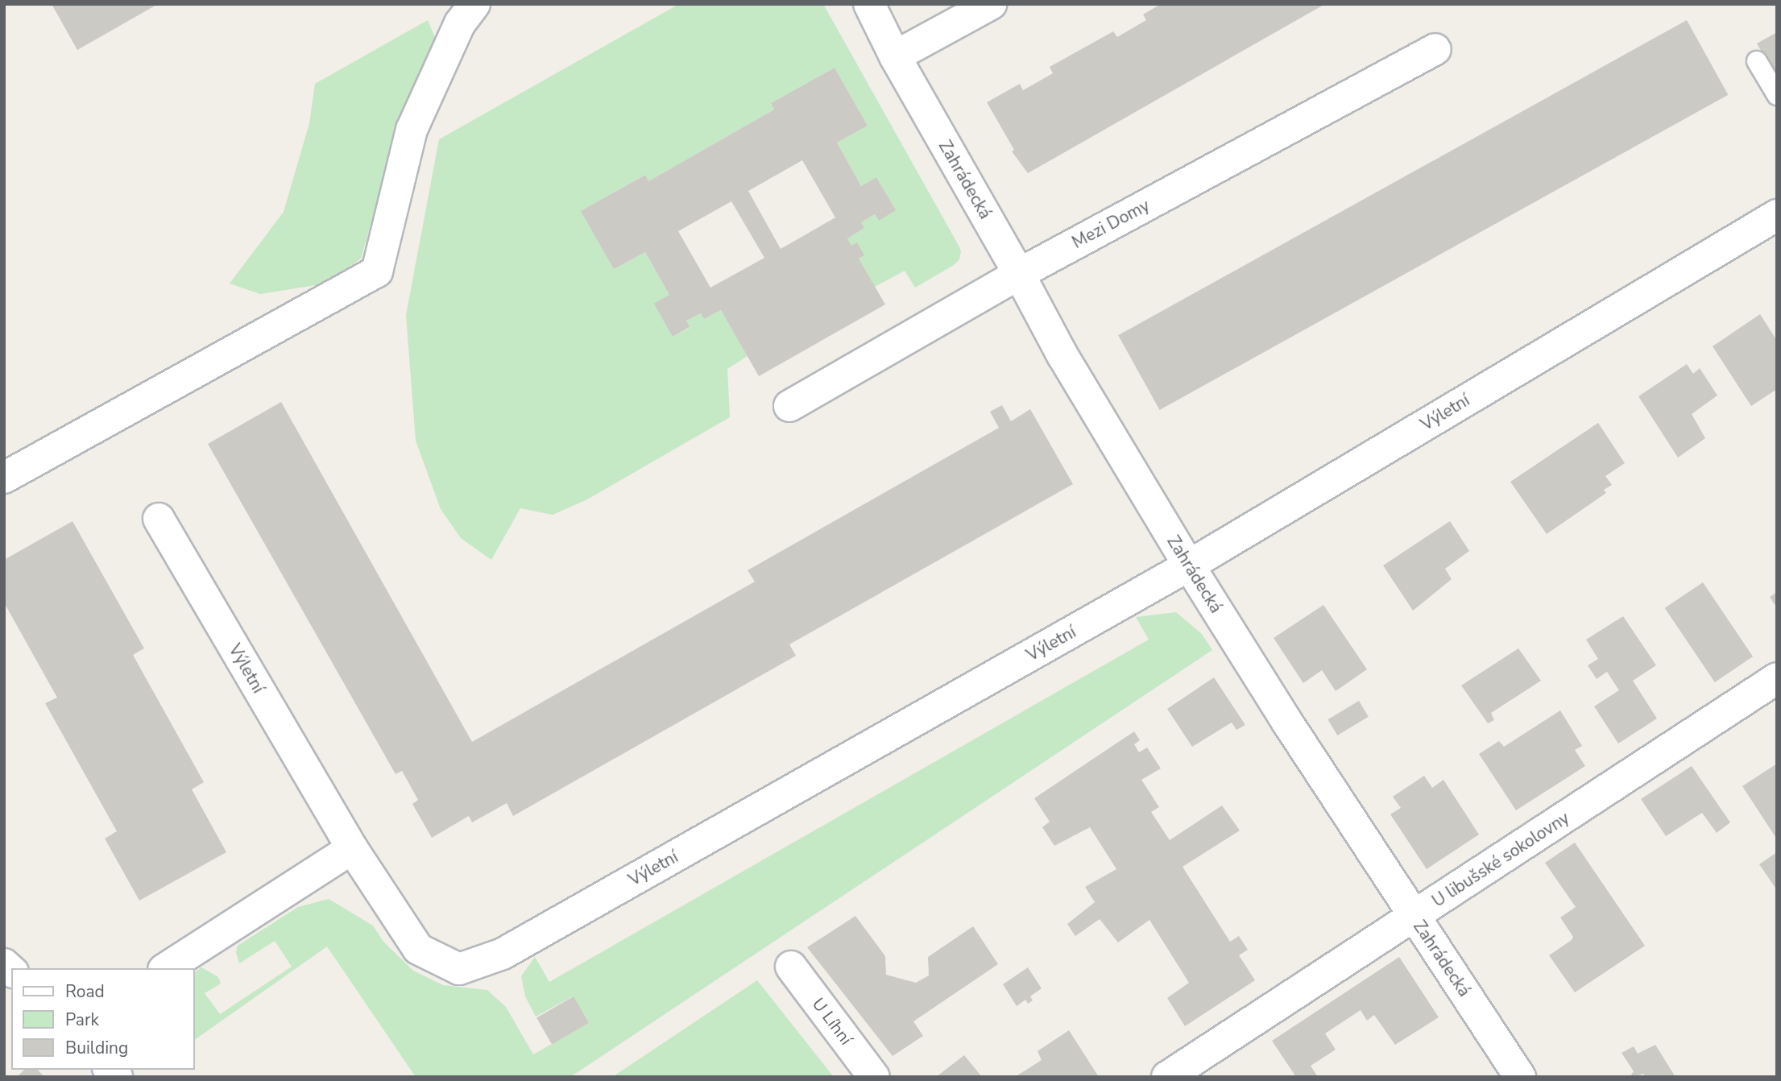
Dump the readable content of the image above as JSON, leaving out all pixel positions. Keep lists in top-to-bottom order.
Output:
{
  "streets": {
    "street": [
      "Zahrádecká",
      "Mezi Domy",
      "Výletní",
      "U libušské sokolovny",
      "U Líhní"
    ]
  },
  "crossings": [
    ["Zahrádecká", "Mezi Domy"],
    ["Zahrádecká", "Výletní"],
    ["Zahrádecká", "U libušské sokolovny"]
  ],
  "legend": ["Road", "Park", "Building"]
}
